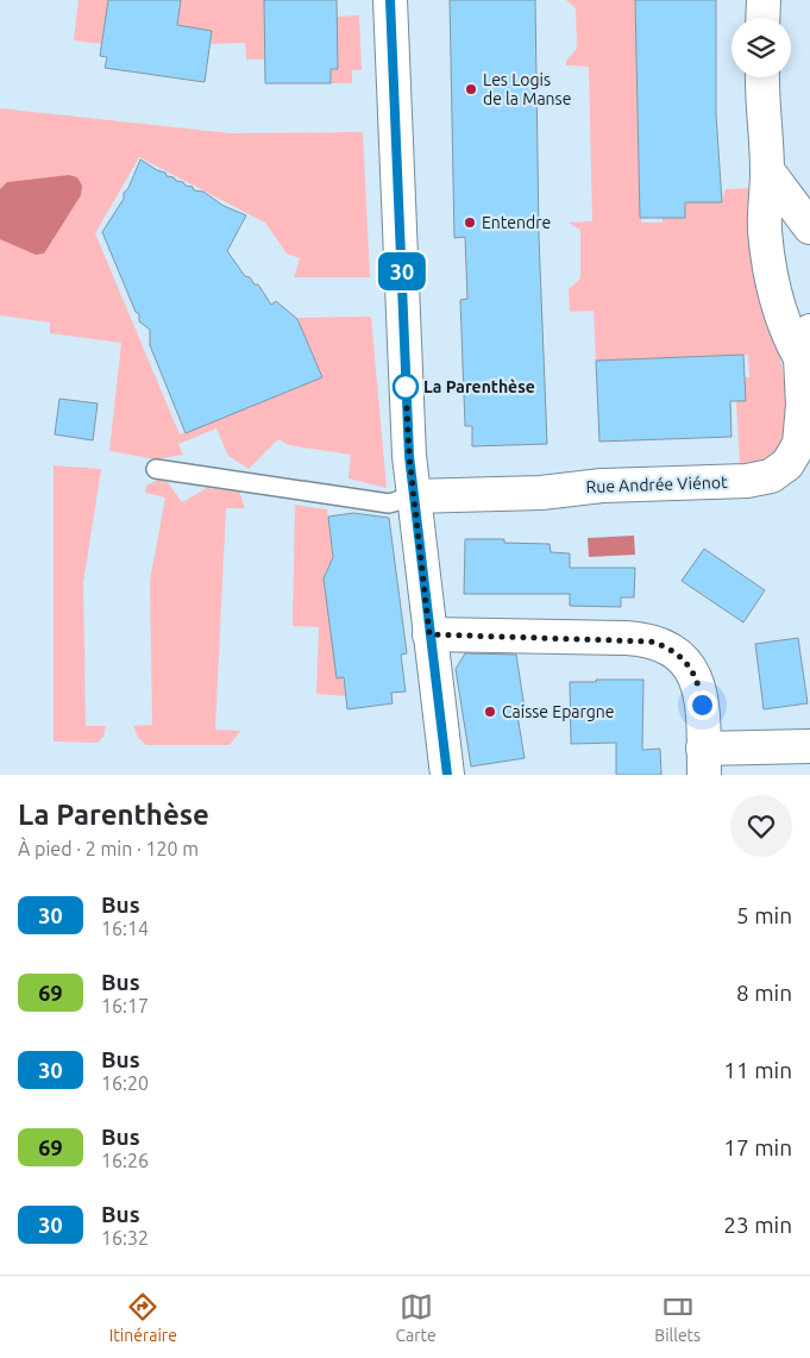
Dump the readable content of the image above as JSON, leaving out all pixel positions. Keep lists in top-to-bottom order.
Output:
{
  "streets": {
    "street": ["Rue Andrée Viénot"]
  },
  "places": [
    "Les Logis de la Manse",
    "Entendre",
    "La Parenthèse",
    "Caisse Epargne"
  ],
  "lines": ["bus line 30"],
  "page": {
    "on_map": "30",
    "heading": ["La Parenthèse", "À pied · 2 min · 120 m"],
    "list": [
      {
        "mark": "30",
        "name": "Bus",
        "note": "16:14",
        "value": "5 min"
      },
      {
        "mark": "69",
        "name": "Bus",
        "note": "16:17",
        "value": "8 min"
      },
      {
        "mark": "30",
        "name": "Bus",
        "note": "16:20",
        "value": "11 min"
      },
      {
        "mark": "69",
        "name": "Bus",
        "note": "16:26",
        "value": "17 min"
      },
      {
        "mark": "30",
        "name": "Bus",
        "note": "16:32",
        "value": "23 min"
      }
    ],
    "tabs": ["Itinéraire", "Carte", "Billets"]
  }
}
